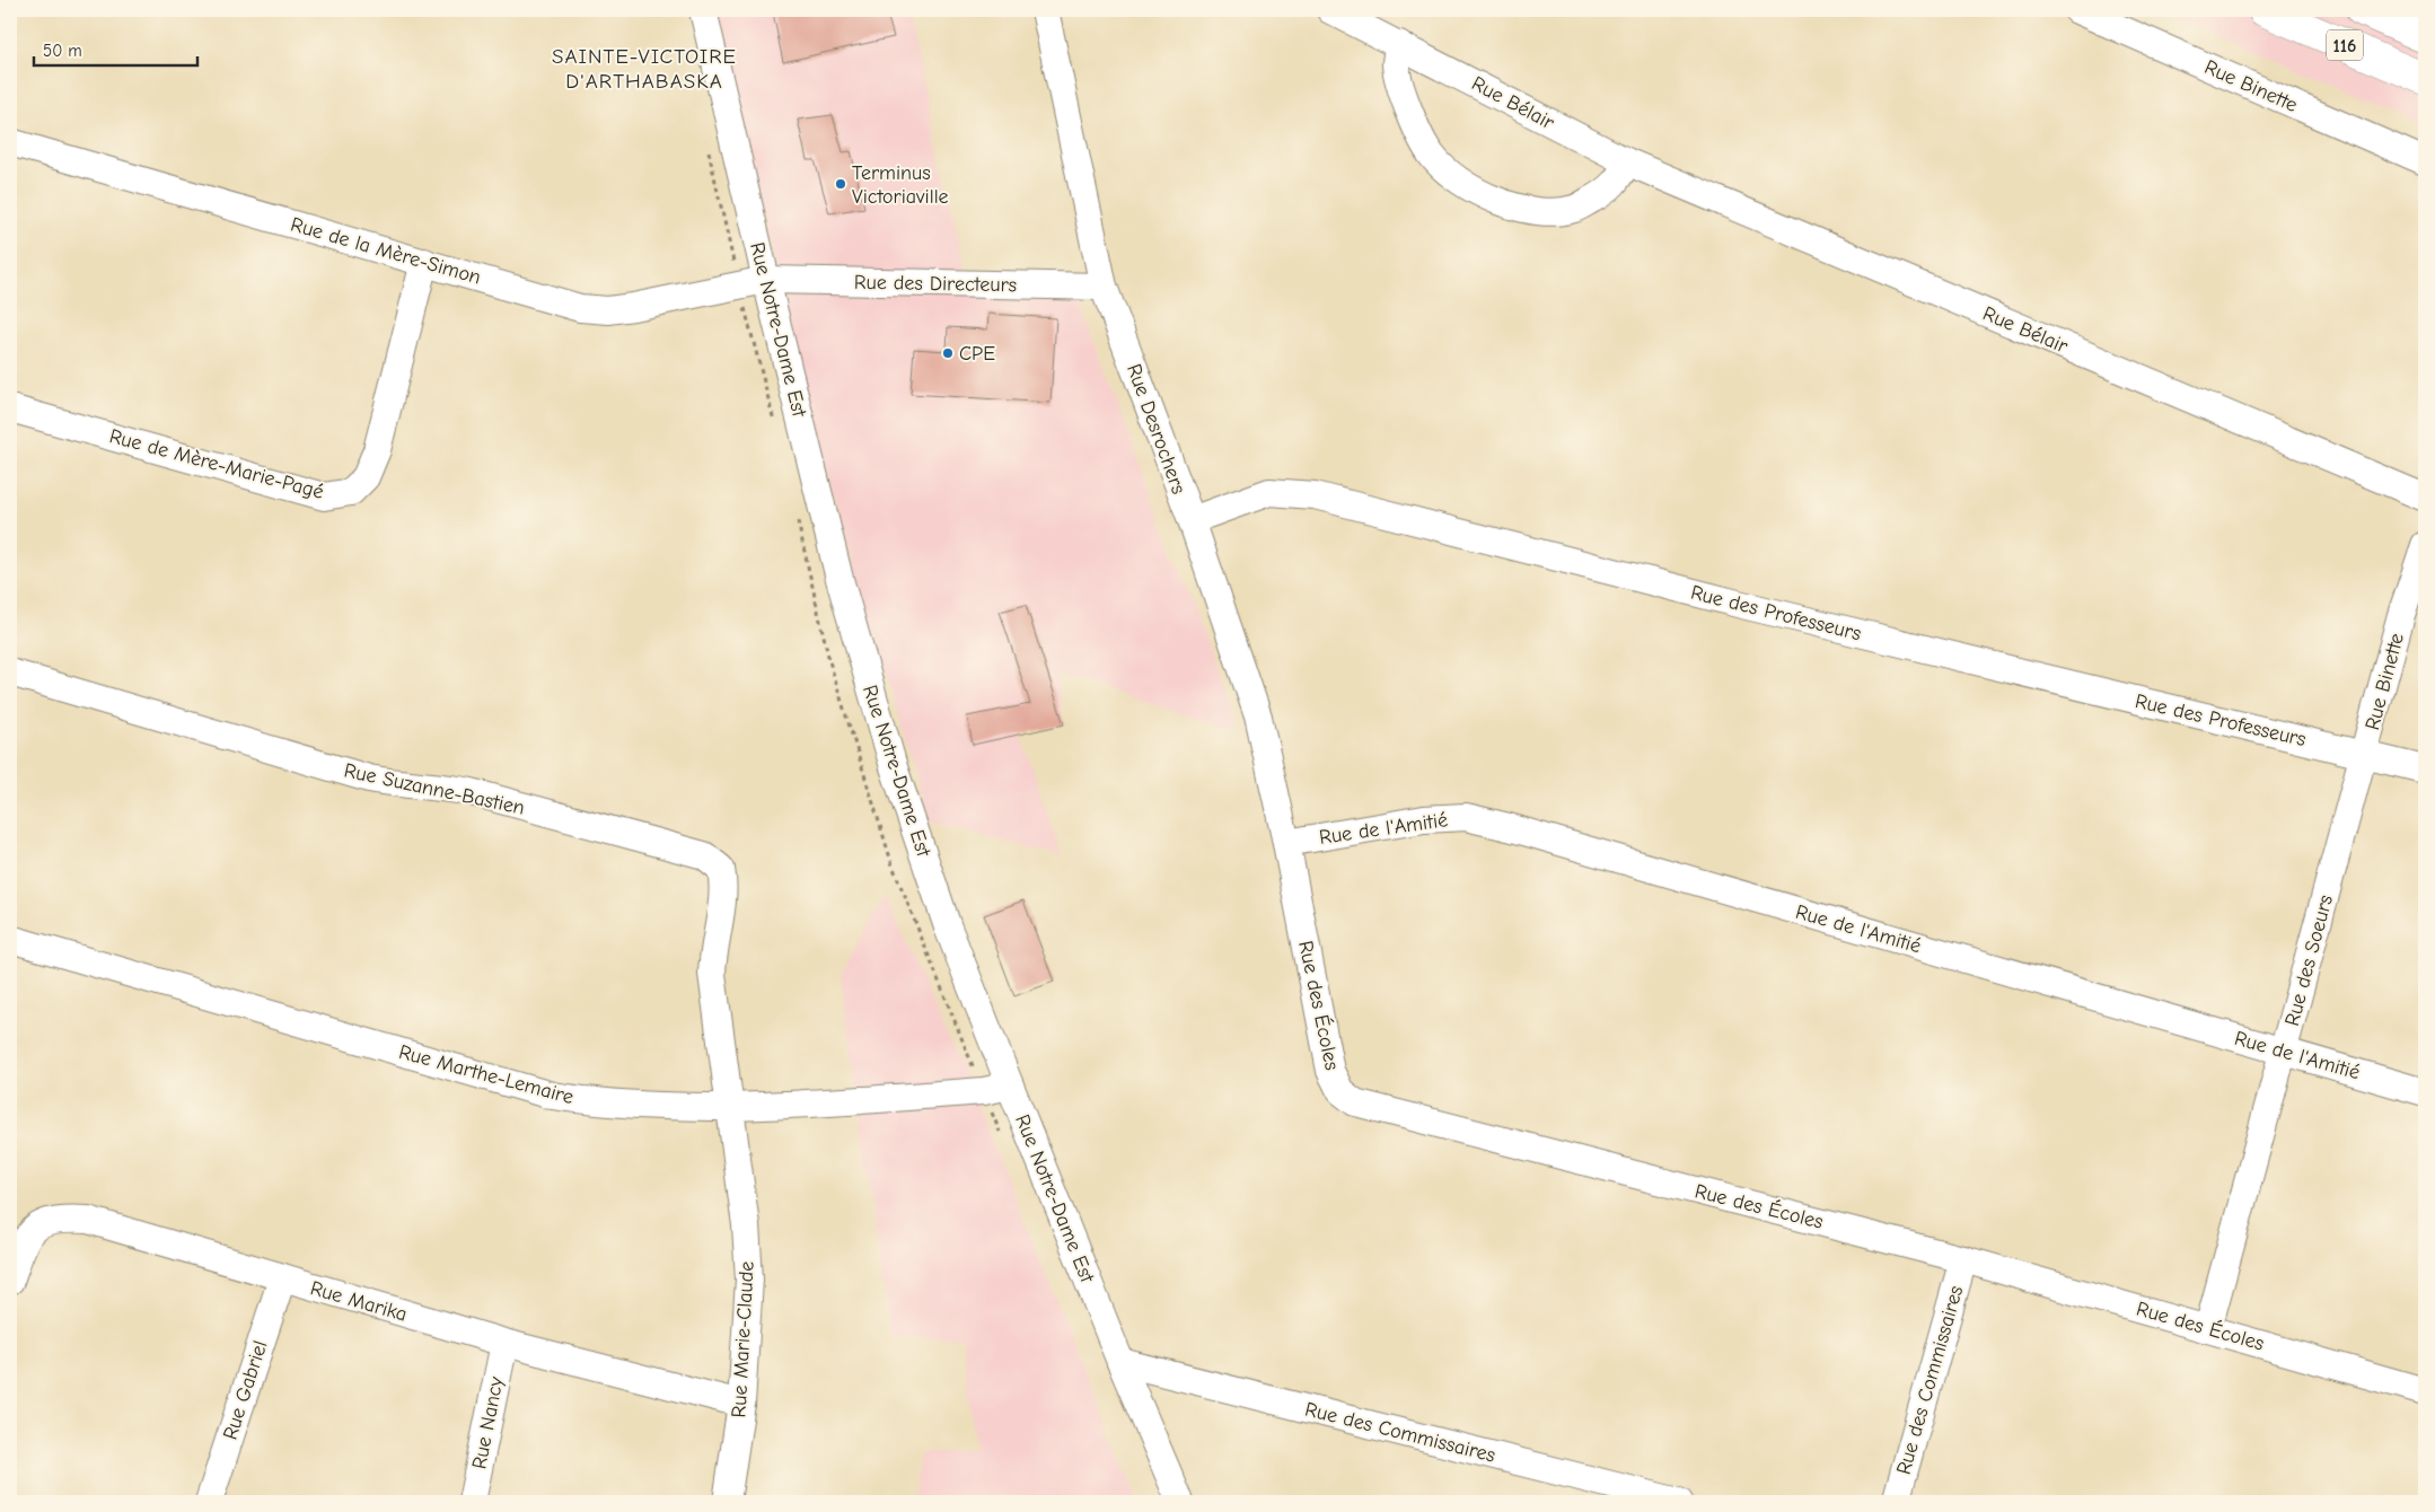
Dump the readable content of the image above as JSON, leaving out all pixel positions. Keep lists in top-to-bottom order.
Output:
{
  "streets": {
    "main road": ["116"],
    "street": [
      "Rue Binette",
      "Rue Bélair",
      "Rue de la Mère-Simon",
      "Rue des Directeurs",
      "Rue Notre-Dame Est",
      "Rue Desrochers",
      "Rue de Mère-Marie-Pagé",
      "Rue des Professeurs",
      "Rue Suzanne-Bastien",
      "Rue de l'Amitié",
      "Rue des Soeurs",
      "Rue des Écoles",
      "Rue Marthe-Lemaire",
      "Rue Marika",
      "Rue Marie-Claude",
      "Rue des Commissaires",
      "Rue Gabriel",
      "Rue Nancy"
    ]
  },
  "crossings": [
    ["Rue Binette", "Rue des Professeurs"],
    ["Rue Binette", "Rue des Soeurs"],
    ["Rue de la Mère-Simon", "Rue des Directeurs"],
    ["Rue de la Mère-Simon", "Rue Notre-Dame Est"],
    ["Rue de la Mère-Simon", "Rue de Mère-Marie-Pagé"],
    ["Rue des Directeurs", "Rue Notre-Dame Est"],
    ["Rue des Directeurs", "Rue Desrochers"],
    ["Rue Notre-Dame Est", "Rue Marthe-Lemaire"],
    ["Rue Notre-Dame Est", "Rue des Commissaires"],
    ["Rue Desrochers", "Rue des Professeurs"],
    ["Rue Desrochers", "Rue de l'Amitié"],
    ["Rue Desrochers", "Rue des Écoles"],
    ["Rue des Professeurs", "Rue des Soeurs"],
    ["Rue Suzanne-Bastien", "Rue Marthe-Lemaire"],
    ["Rue Suzanne-Bastien", "Rue Marie-Claude"],
    ["Rue de l'Amitié", "Rue des Soeurs"],
    ["Rue de l'Amitié", "Rue des Écoles"],
    ["Rue des Soeurs", "Rue des Écoles"],
    ["Rue des Écoles", "Rue des Commissaires"],
    ["Rue Marthe-Lemaire", "Rue Marie-Claude"],
    ["Rue Marika", "Rue Marie-Claude"],
    ["Rue Marika", "Rue Gabriel"],
    ["Rue Marika", "Rue Nancy"]
  ],
  "districts": ["SAINTE-VICTOIRE D'ARTHABASKA"],
  "places": ["Terminus Victoriaville", "CPE"],
  "scale_bar": "50 m"
}
